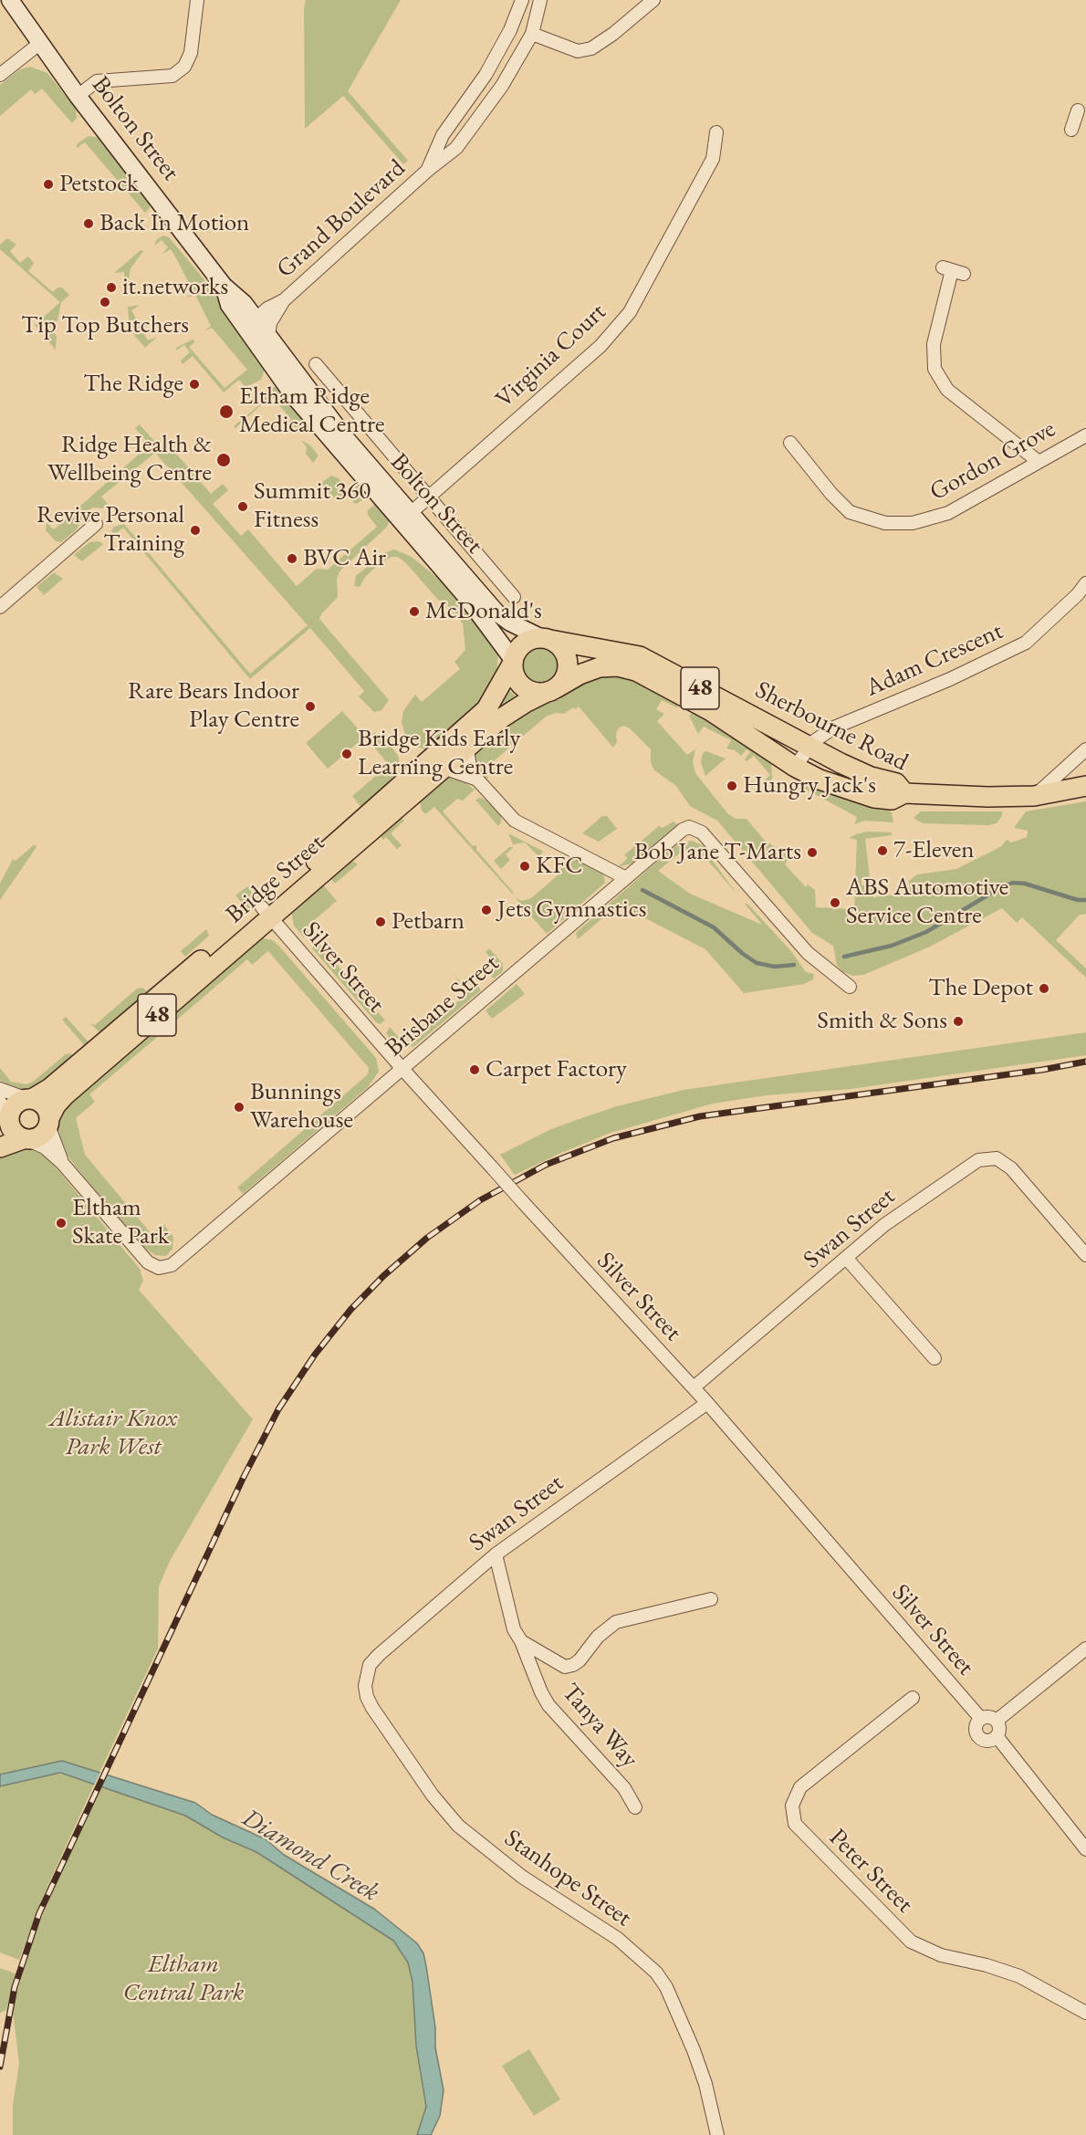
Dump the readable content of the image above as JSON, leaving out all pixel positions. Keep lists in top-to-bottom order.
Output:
{
  "streets": {
    "main road": [
      "Bolton Street",
      "48",
      "Sherbourne Road",
      "Bridge Street"
    ],
    "street": [
      "Grand Boulevard",
      "Virginia Court",
      "Gordon Grove",
      "Adam Crescent",
      "Silver Street",
      "Brisbane Street",
      "Swan Street",
      "Tanya Way",
      "Peter Street",
      "Stanhope Street"
    ]
  },
  "crossings": [
    ["Bolton Street", "Grand Boulevard"],
    ["Bolton Street", "Virginia Court"],
    ["Bolton Street", "48"],
    ["Bolton Street", "Sherbourne Road"],
    ["Bolton Street", "Bridge Street"],
    ["Adam Crescent", "Sherbourne Road"],
    ["48", "Sherbourne Road"],
    ["48", "Bridge Street"],
    ["48", "Brisbane Street"],
    ["Sherbourne Road", "Bridge Street"],
    ["Bridge Street", "Silver Street"],
    ["Bridge Street", "Brisbane Street"],
    ["Silver Street", "Brisbane Street"],
    ["Silver Street", "Swan Street"],
    ["Swan Street", "Tanya Way"],
    ["Swan Street", "Stanhope Street"]
  ],
  "water": ["Diamond Creek"],
  "parks": ["Alistair Knox Park West", "Eltham Central Park"],
  "places": [
    "Petstock",
    "Back In Motion",
    "it.networks",
    "Tip Top Butchers",
    "The Ridge",
    "Eltham Ridge Medical Centre",
    "Ridge Health & Wellbeing Centre",
    "Summit 360 Fitness",
    "Revive Personal Training",
    "BVC Air",
    "McDonald's",
    "Rare Bears Indoor Play Centre",
    "Bridge Kids Early Learning Centre",
    "Hungry Jack's",
    "7-Eleven",
    "Bob Jane T-Marts",
    "KFC",
    "ABS Automotive Service Centre",
    "Jets Gymnastics",
    "Petbarn",
    "The Depot",
    "Smith & Sons",
    "Carpet Factory",
    "Bunnings Warehouse",
    "Eltham Skate Park"
  ]
}
